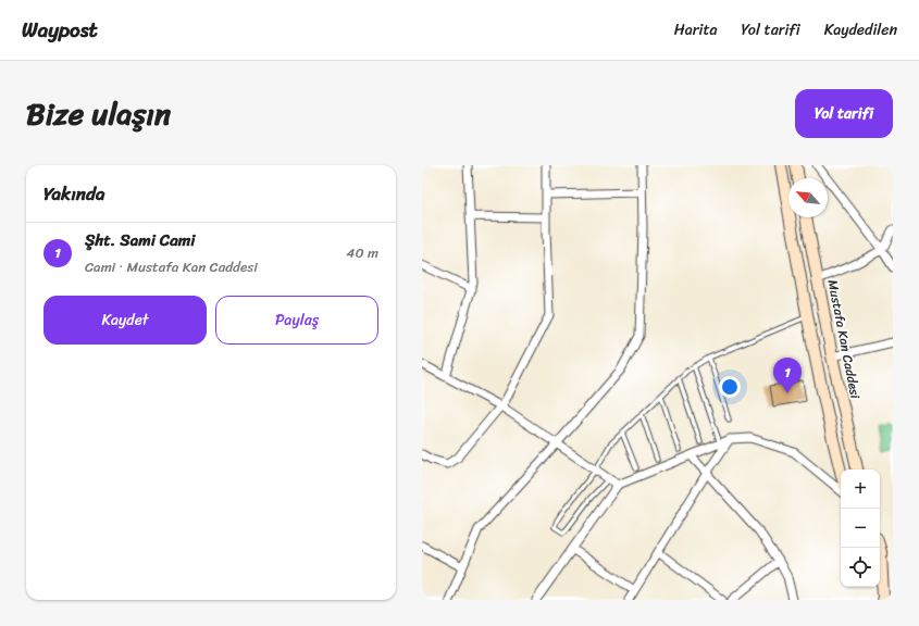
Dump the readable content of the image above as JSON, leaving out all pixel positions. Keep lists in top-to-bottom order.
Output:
{
  "streets": {
    "street": ["Mustafa Kan Caddesi"]
  },
  "north": "top left",
  "page": {
    "header": "Waypost",
    "nav": ["Harita", "Yol tarifi", "Kaydedilen"],
    "title": "Bize ulaşın",
    "buttons": [
      "Yol tarifi",
      ["Kaydet", "Paylaş"]
    ],
    "heading": "Yakında",
    "list": [
      {
        "mark": "1",
        "name": "Şht. Sami Cami",
        "note": "Cami · Mustafa Kan Caddesi",
        "value": "40 m"
      }
    ],
    "pins": "1",
    "map_buttons": ["+", "−"]
  }
}
